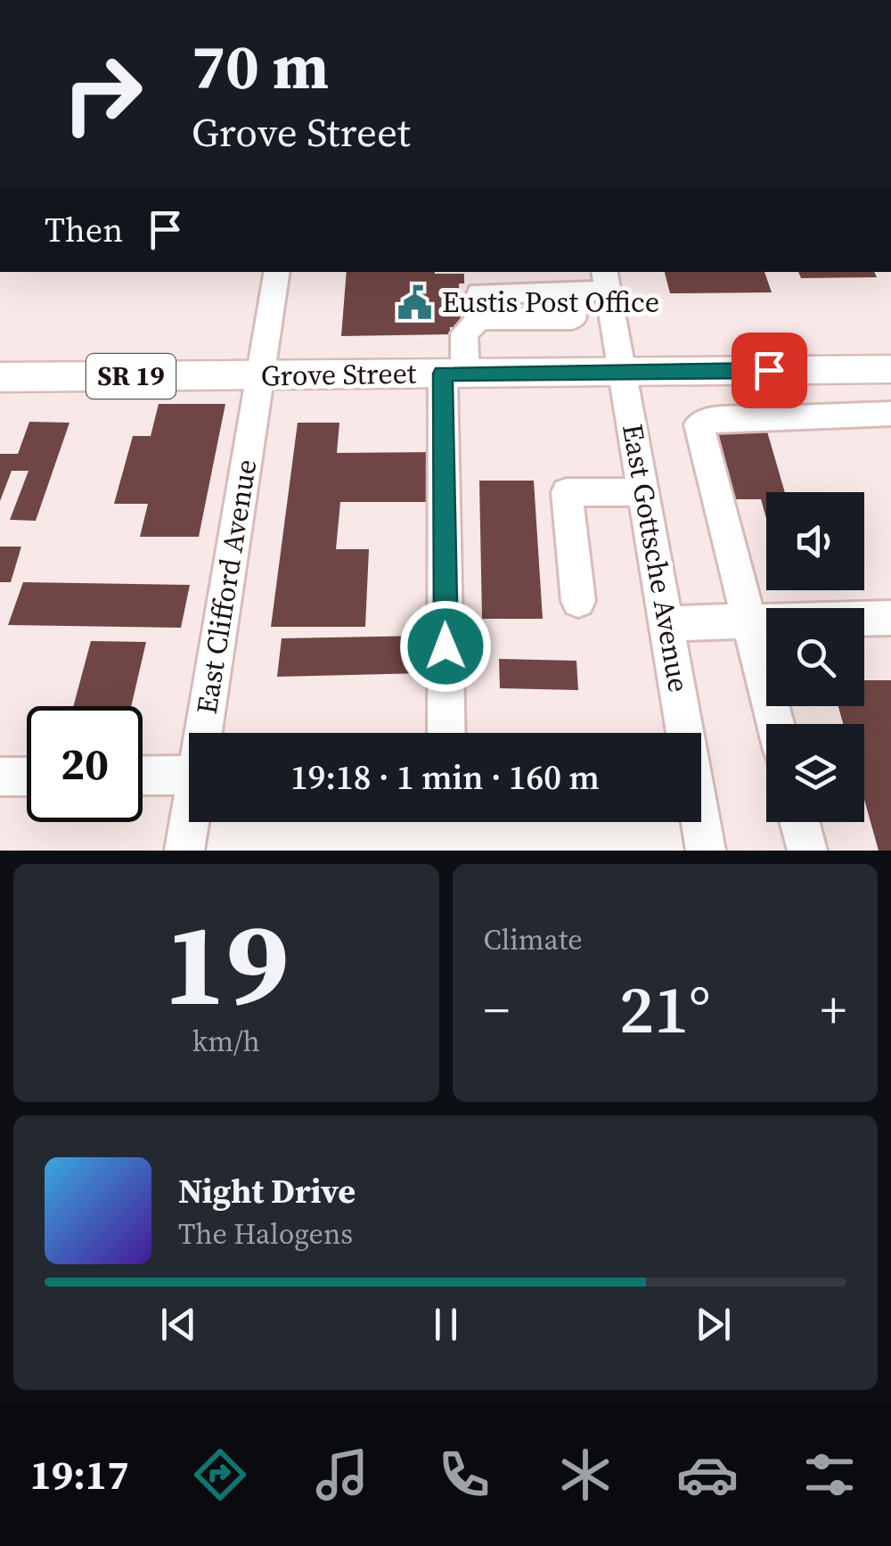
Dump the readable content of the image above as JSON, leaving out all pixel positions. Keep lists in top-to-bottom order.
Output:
{
  "streets": {
    "main road": ["Grove Street", "SR 19"],
    "street": ["East Gottsche Avenue", "East Clifford Avenue"]
  },
  "crossings": [
    ["Grove Street", "East Gottsche Avenue"],
    ["Grove Street", "East Clifford Avenue"]
  ],
  "places": {
    "public building": ["Eustis Post Office"]
  },
  "page": {
    "turn": ["70 m", "Grove Street"],
    "then": "Then",
    "limit": "20",
    "trip": "19:18 · 1 min · 160 m",
    "tile": [
      ["19", "km/h"],
      "Climate"
    ],
    "heat": ["−", "21°", "+"],
    "song": ["Night Drive", "The Halogens"],
    "tabs": "19:17"
  }
}
